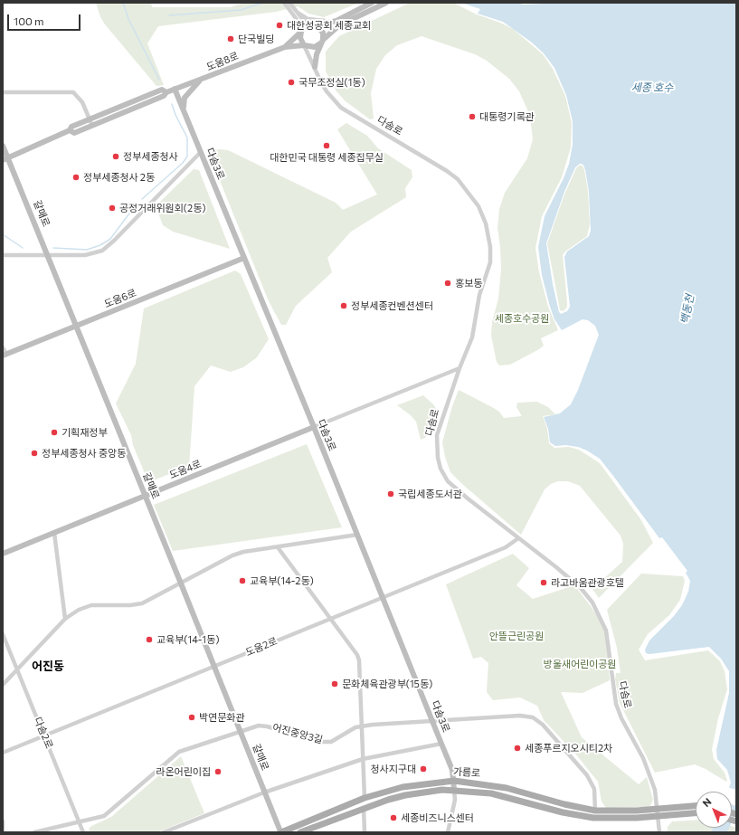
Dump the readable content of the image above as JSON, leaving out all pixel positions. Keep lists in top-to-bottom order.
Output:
{
  "streets": {
    "main road": ["가름로"],
    "street": [
      "도움8로",
      "다솜로",
      "다솜3로",
      "갈매로",
      "도움6로",
      "도움4로",
      "도움2로",
      "다솜2로",
      "어진중앙3길"
    ]
  },
  "crossings": [
    ["도움8로", "다솜로"],
    ["도움8로", "다솜3로"],
    ["도움8로", "갈매로"],
    ["다솜로", "도움2로"],
    ["다솜로", "가름로"],
    ["다솜3로", "도움6로"],
    ["다솜3로", "도움4로"],
    ["다솜3로", "도움2로"],
    ["다솜3로", "어진중앙3길"],
    ["다솜3로", "가름로"],
    ["갈매로", "도움6로"],
    ["갈매로", "도움4로"],
    ["갈매로", "도움2로"],
    ["갈매로", "어진중앙3길"],
    ["갈매로", "가름로"],
    ["도움2로", "다솜2로"],
    ["다솜2로", "어진중앙3길"],
    ["어진중앙3길", "가름로"]
  ],
  "districts": ["어진동"],
  "water": ["세종 호수", "백동천"],
  "parks": ["세종호수공원", "안뜰근린공원", "방울새어린이공원"],
  "places": [
    "대한성공회 세종교회",
    "단국빌딩",
    "국무조정실(1동)",
    "대통령기록관",
    "대한민국 대통령 세종집무실",
    "정부세종청사",
    "정부세종청사 2동",
    "공정거래위원회(2동)",
    "홍보동",
    "정부세종컨벤션센터",
    "기획재정부",
    "정부세종청사 중앙동",
    "국립세종도서관",
    "교육부(14-2동)",
    "라고바움관광호텔",
    "교육부(14-1동)",
    "문화체육관광부(15동)",
    "박연문화관",
    "세종푸르지오시티2차",
    "청사지구대",
    "라온어린이집",
    "세종비즈니스센터"
  ],
  "scale_bar": "100 m",
  "north": "top left"
}
